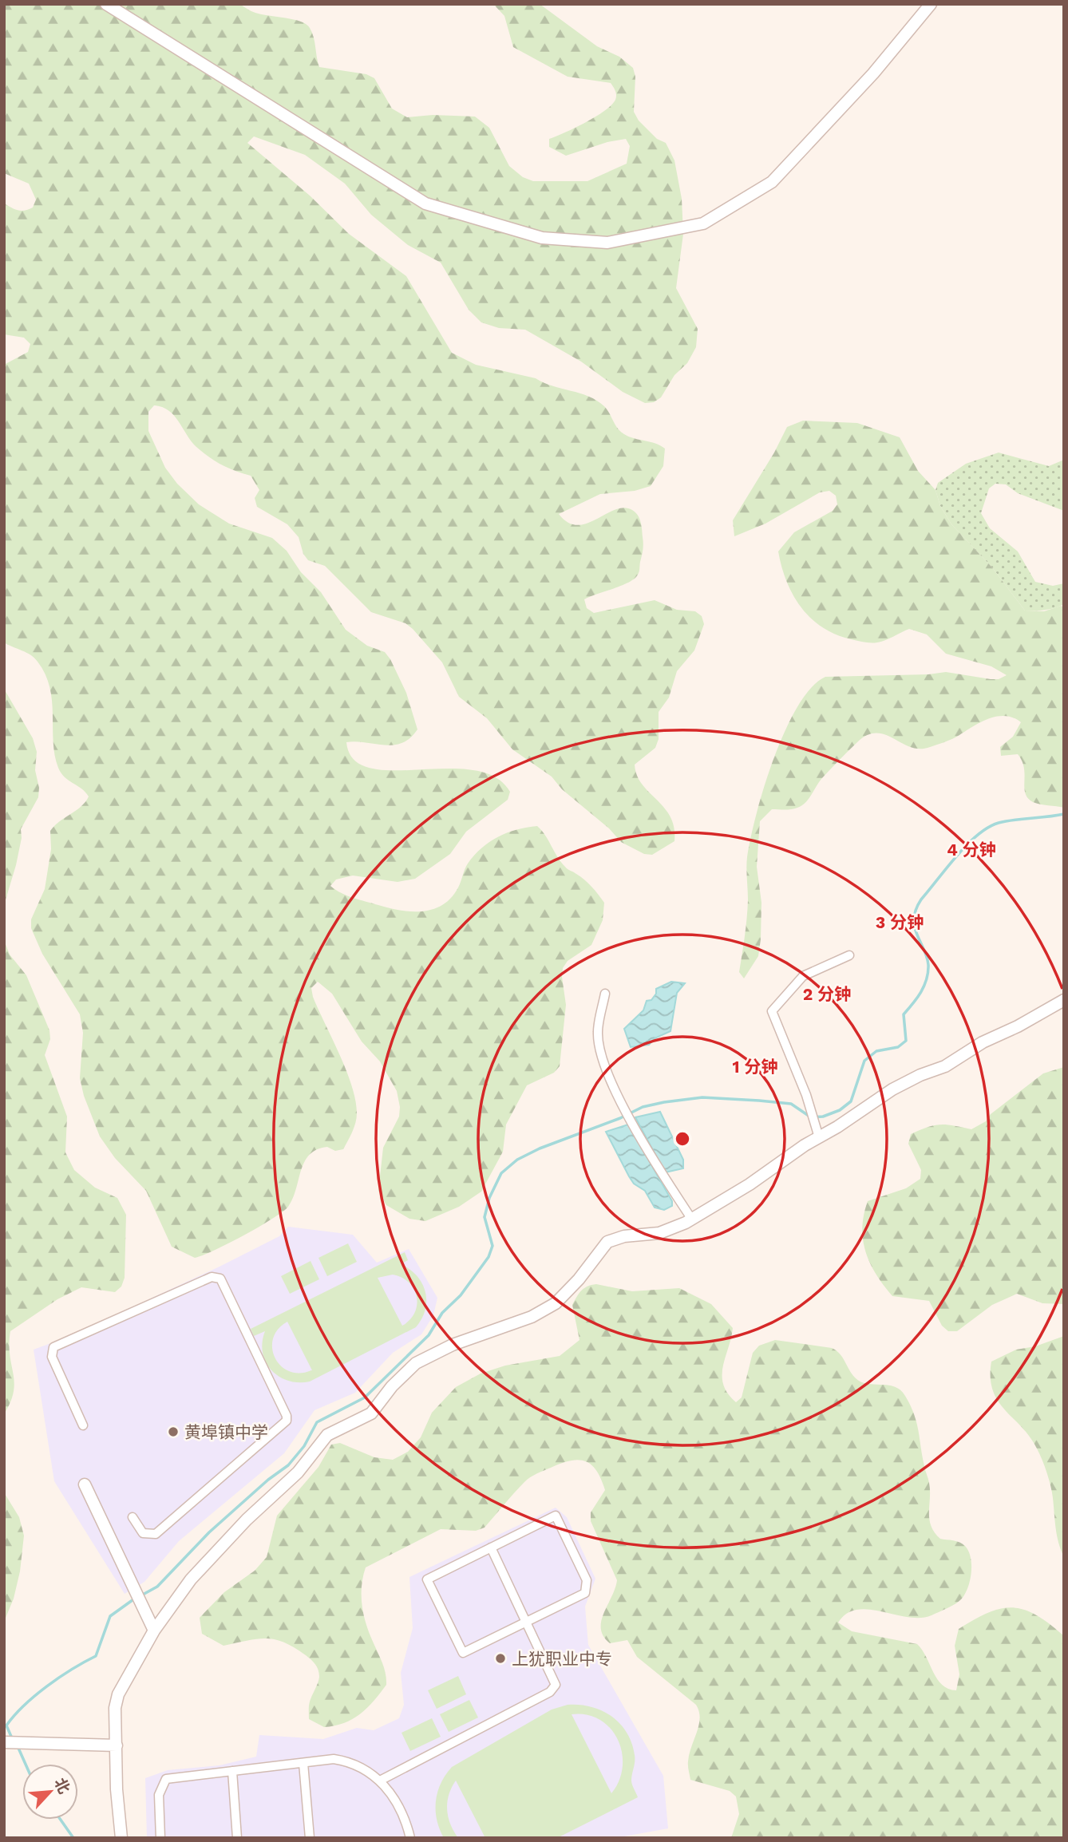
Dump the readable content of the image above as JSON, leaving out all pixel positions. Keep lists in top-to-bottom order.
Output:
{
  "places": ["黄埠镇中学", "上犹职业中专"],
  "north": "top right",
  "rings": [
    "4 分钟",
    "3 分钟",
    "2 分钟",
    "1 分钟"
  ]
}
